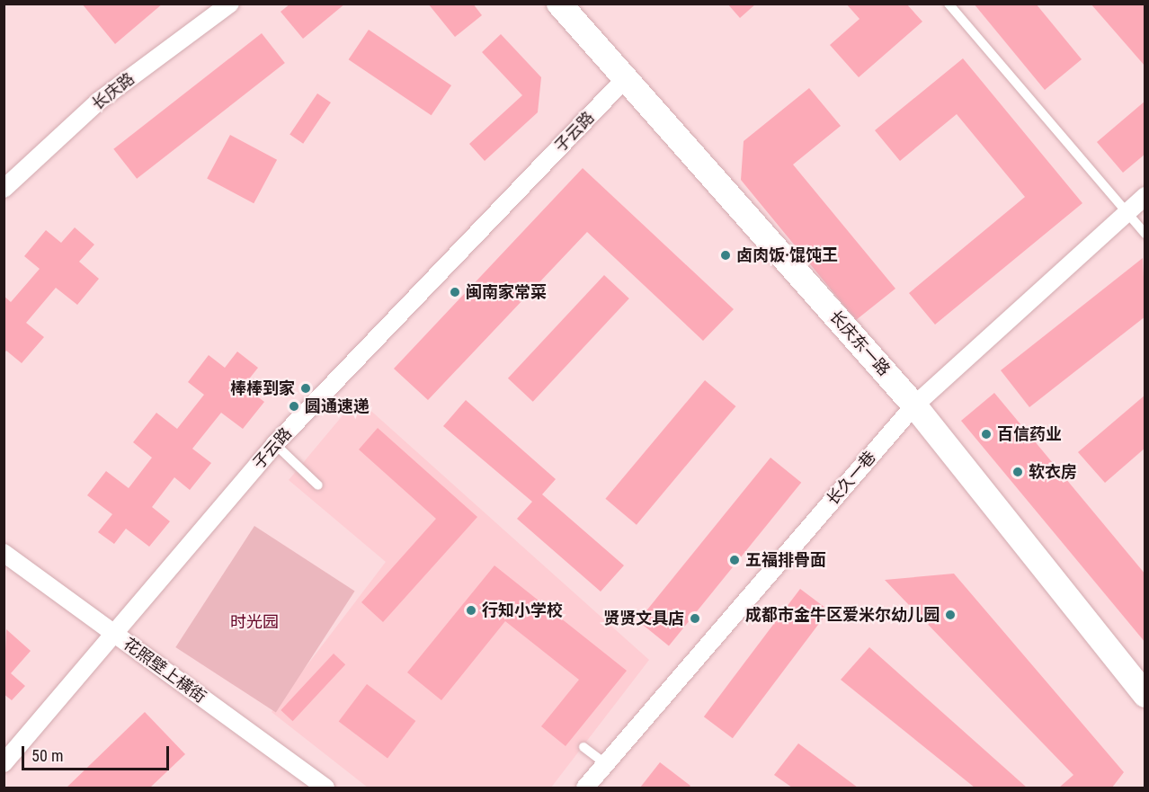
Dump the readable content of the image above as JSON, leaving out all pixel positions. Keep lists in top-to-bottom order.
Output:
{
  "streets": {
    "main road": ["长庆东一路"],
    "street": [
      "长庆路",
      "子云路",
      "长久一巷",
      "花照壁上横街"
    ]
  },
  "crossings": [
    ["子云路", "长庆东一路"],
    ["子云路", "花照壁上横街"],
    ["长庆东一路", "长久一巷"]
  ],
  "parks": ["时光园"],
  "places": [
    "卤肉饭·馄饨王",
    "闽南家常菜",
    "棒棒到家",
    "圆通速递",
    "百信药业",
    "软衣房",
    "五福排骨面",
    "行知小学校",
    "成都市金牛区爱米尔幼儿园",
    "贤贤文具店"
  ],
  "scale_bar": "50 m"
}
